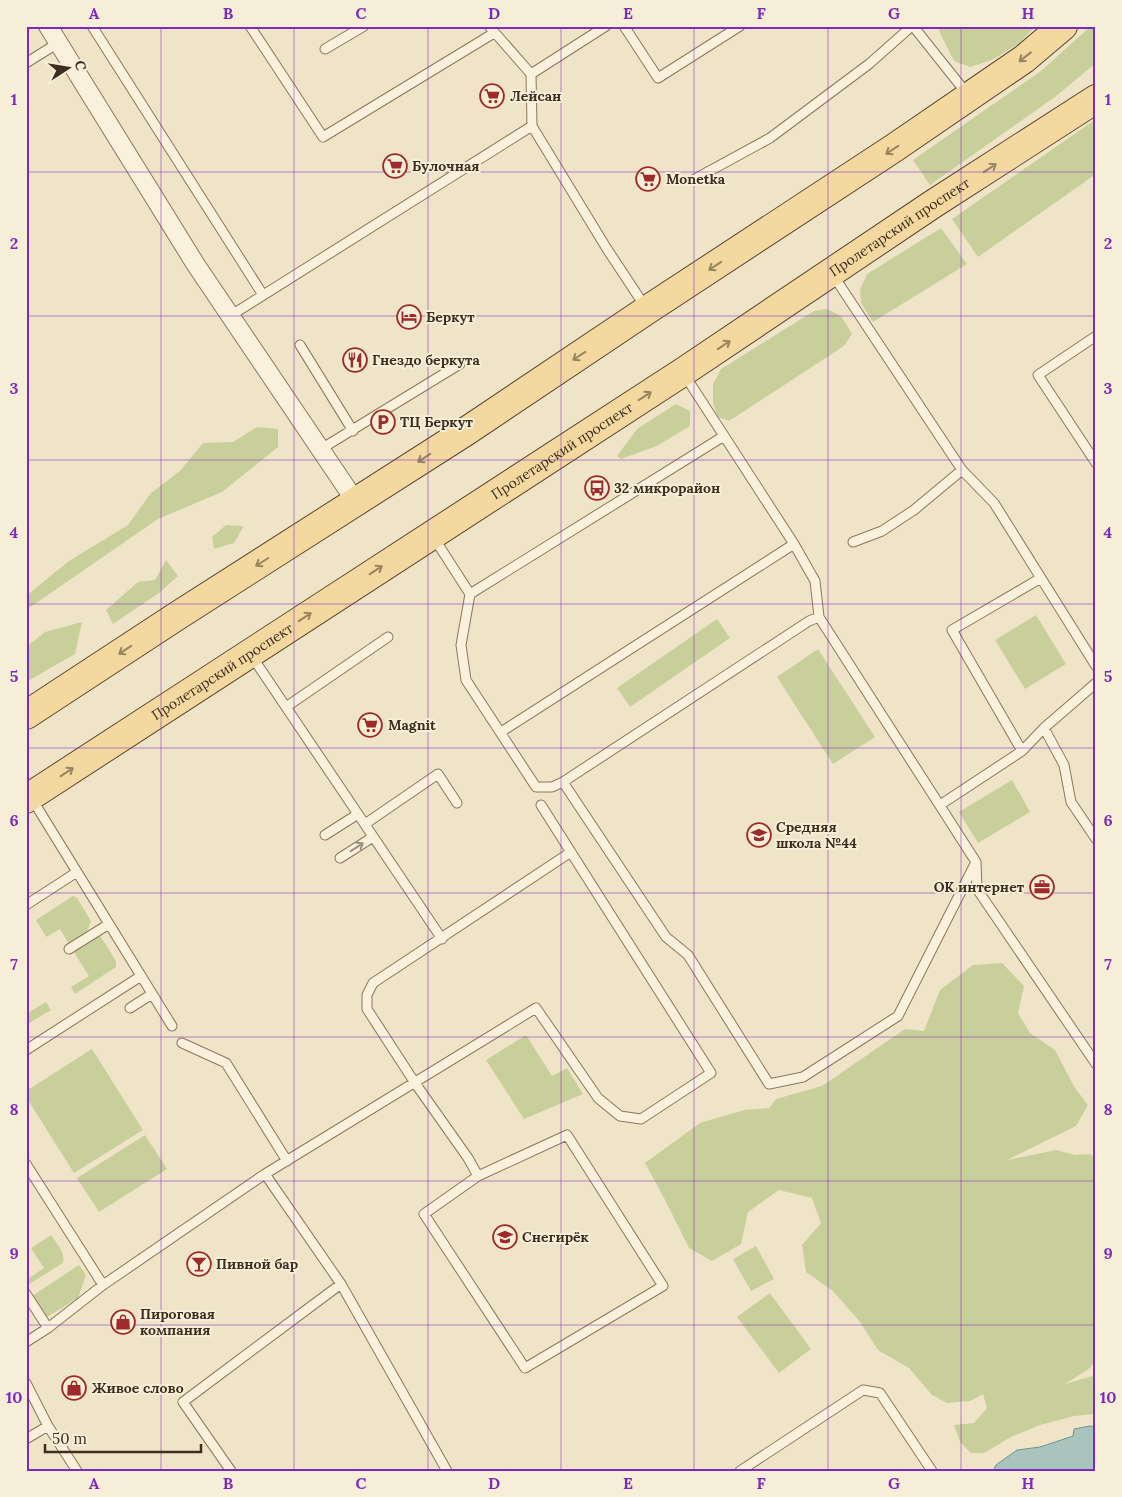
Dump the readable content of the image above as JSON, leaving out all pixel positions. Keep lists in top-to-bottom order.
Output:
{
  "streets": {
    "main road": ["Пролетарский проспект"]
  },
  "places": {
    "supermarket": [
      "Лейсан",
      "Булочная",
      "Monetka",
      "Magnit"
    ],
    "hotel": ["Беркут"],
    "restaurant": ["Гнездо беркута"],
    "parking": ["ТЦ Беркут"],
    "bus stop": ["32 микрорайон"],
    "school or university": ["Средняя школа №44", "Снегирёк"],
    "office": ["OK интернет"],
    "bar": ["Пивной бар"],
    "shop": ["Пироговая компания", "Живое слово"]
  },
  "scale_bar": "50 m",
  "north": "right",
  "grid": {
    "columns": [
      "A",
      "B",
      "C",
      "D",
      "E",
      "F",
      "G",
      "H"
    ],
    "rows": [
      "1",
      "2",
      "3",
      "4",
      "5",
      "6",
      "7",
      "8",
      "9",
      "10"
    ]
  }
}
